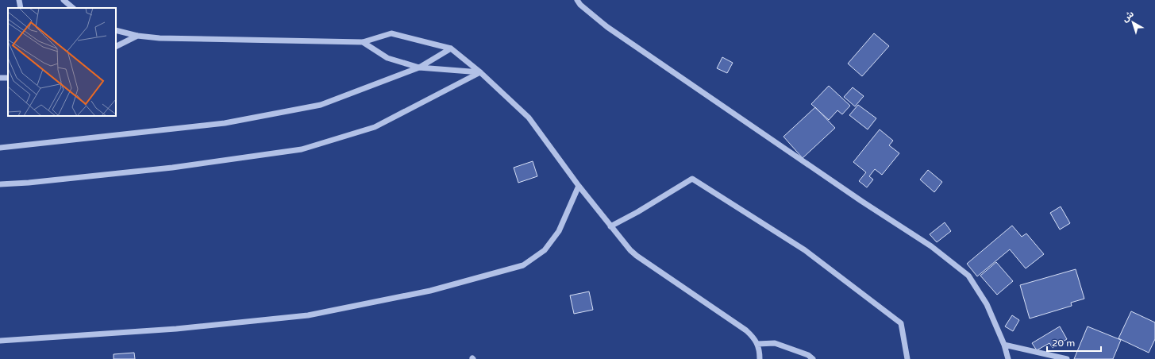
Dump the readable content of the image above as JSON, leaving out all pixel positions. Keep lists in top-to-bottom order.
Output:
{
  "scale_bar": "20 m",
  "north": "top left"
}
